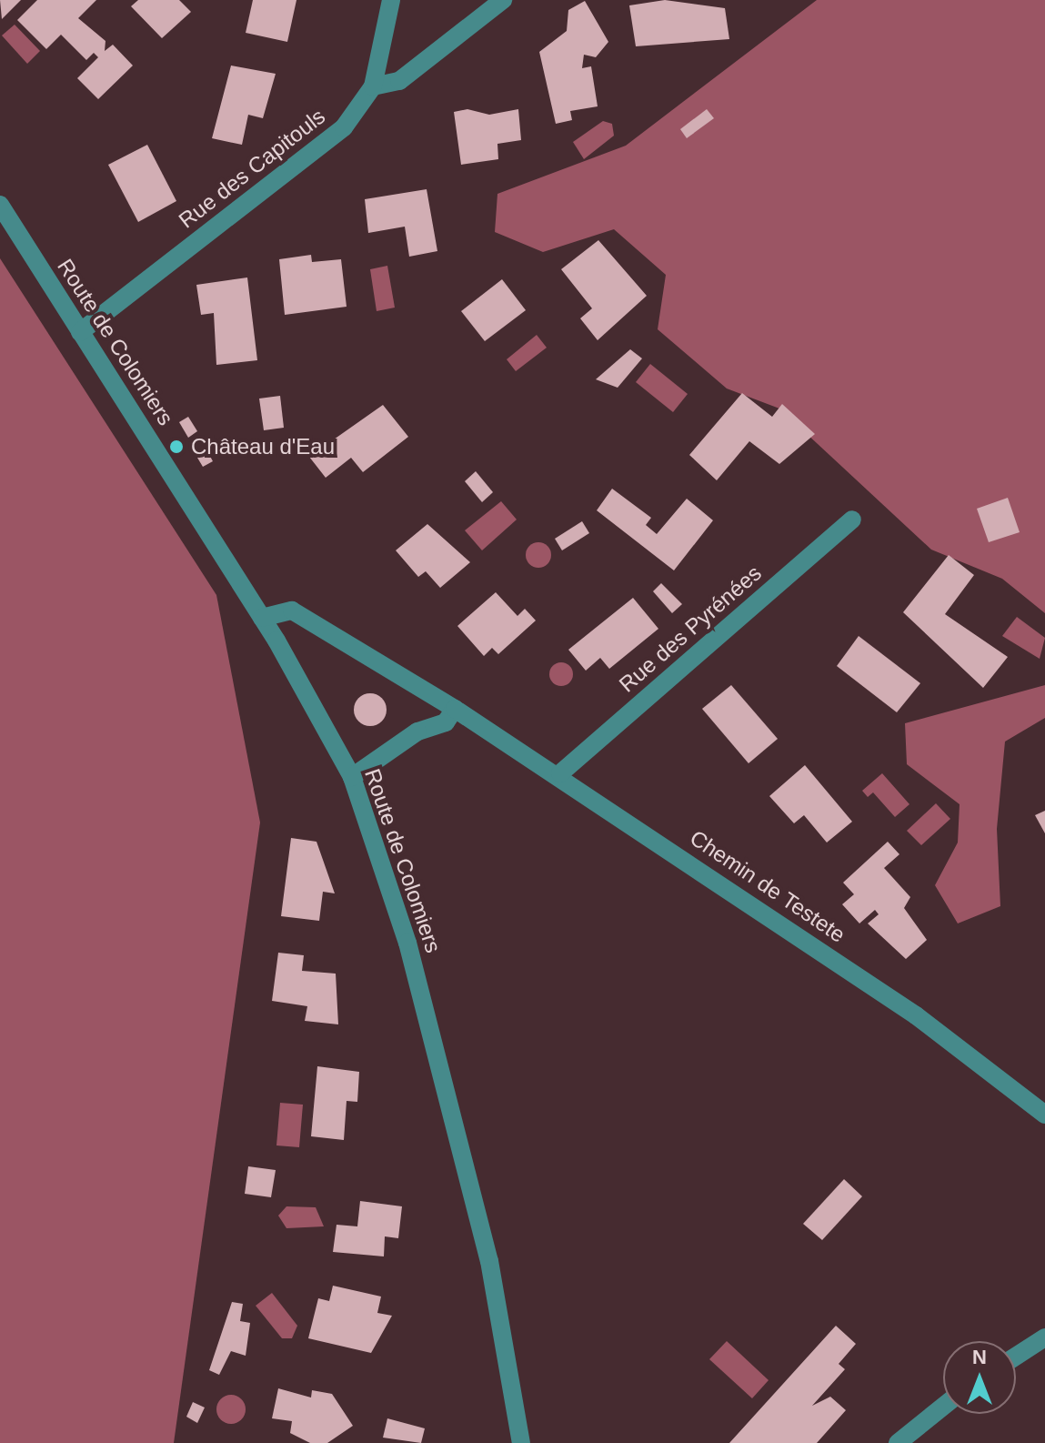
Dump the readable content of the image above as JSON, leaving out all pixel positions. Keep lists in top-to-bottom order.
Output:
{
  "streets": {
    "street": [
      "Rue des Capitouls",
      "Route de Colomiers",
      "Rue des Pyrénées",
      "Chemin de Testete"
    ]
  },
  "crossings": [
    ["Rue des Capitouls", "Route de Colomiers"],
    ["Route de Colomiers", "Chemin de Testete"],
    ["Rue des Pyrénées", "Chemin de Testete"]
  ],
  "places": ["Château d'Eau"],
  "north": "top"
}
